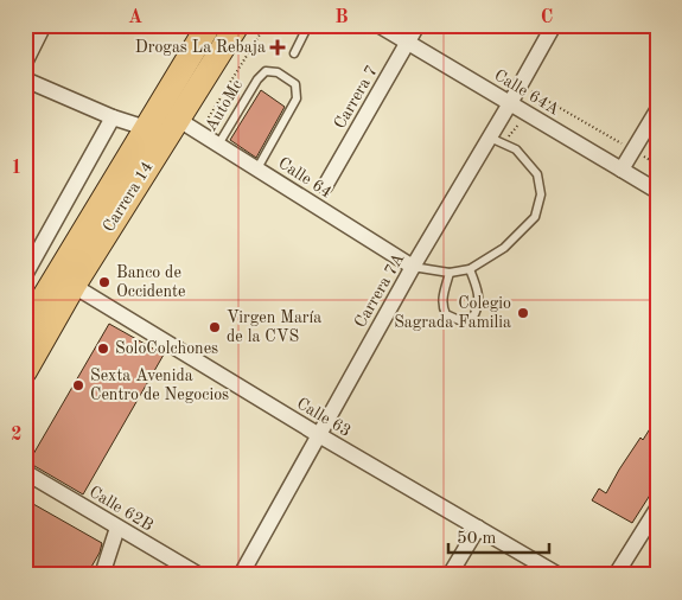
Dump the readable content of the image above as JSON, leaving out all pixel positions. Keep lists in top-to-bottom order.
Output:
{
  "streets": {
    "main road": ["Carrera 14"],
    "street": [
      "Calle 64A",
      "Carrera 7",
      "Calle 64",
      "Carrera 7A",
      "Calle 63",
      "Calle 62B"
    ],
    "lane": ["AutoMc"]
  },
  "crossings": [
    ["Calle 64A", "Carrera 7"],
    ["Calle 64A", "Carrera 7A"],
    ["AutoMc", "Calle 64"],
    ["Calle 64", "Carrera 14"],
    ["Calle 64", "Carrera 7A"],
    ["Carrera 14", "Calle 63"],
    ["Carrera 7A", "Calle 63"]
  ],
  "places": {
    "health": ["Drogas La Rebaja"],
    "other": [
      "Banco de Occidente",
      "Colegio Sagrada Familia",
      "Virgen María de la CVS",
      "SoloColchones",
      "Sexta Avenida Centro de Negocios"
    ]
  },
  "scale_bar": "50 m",
  "grid": {
    "columns": ["A", "B", "C"],
    "rows": ["1", "2"]
  }
}
